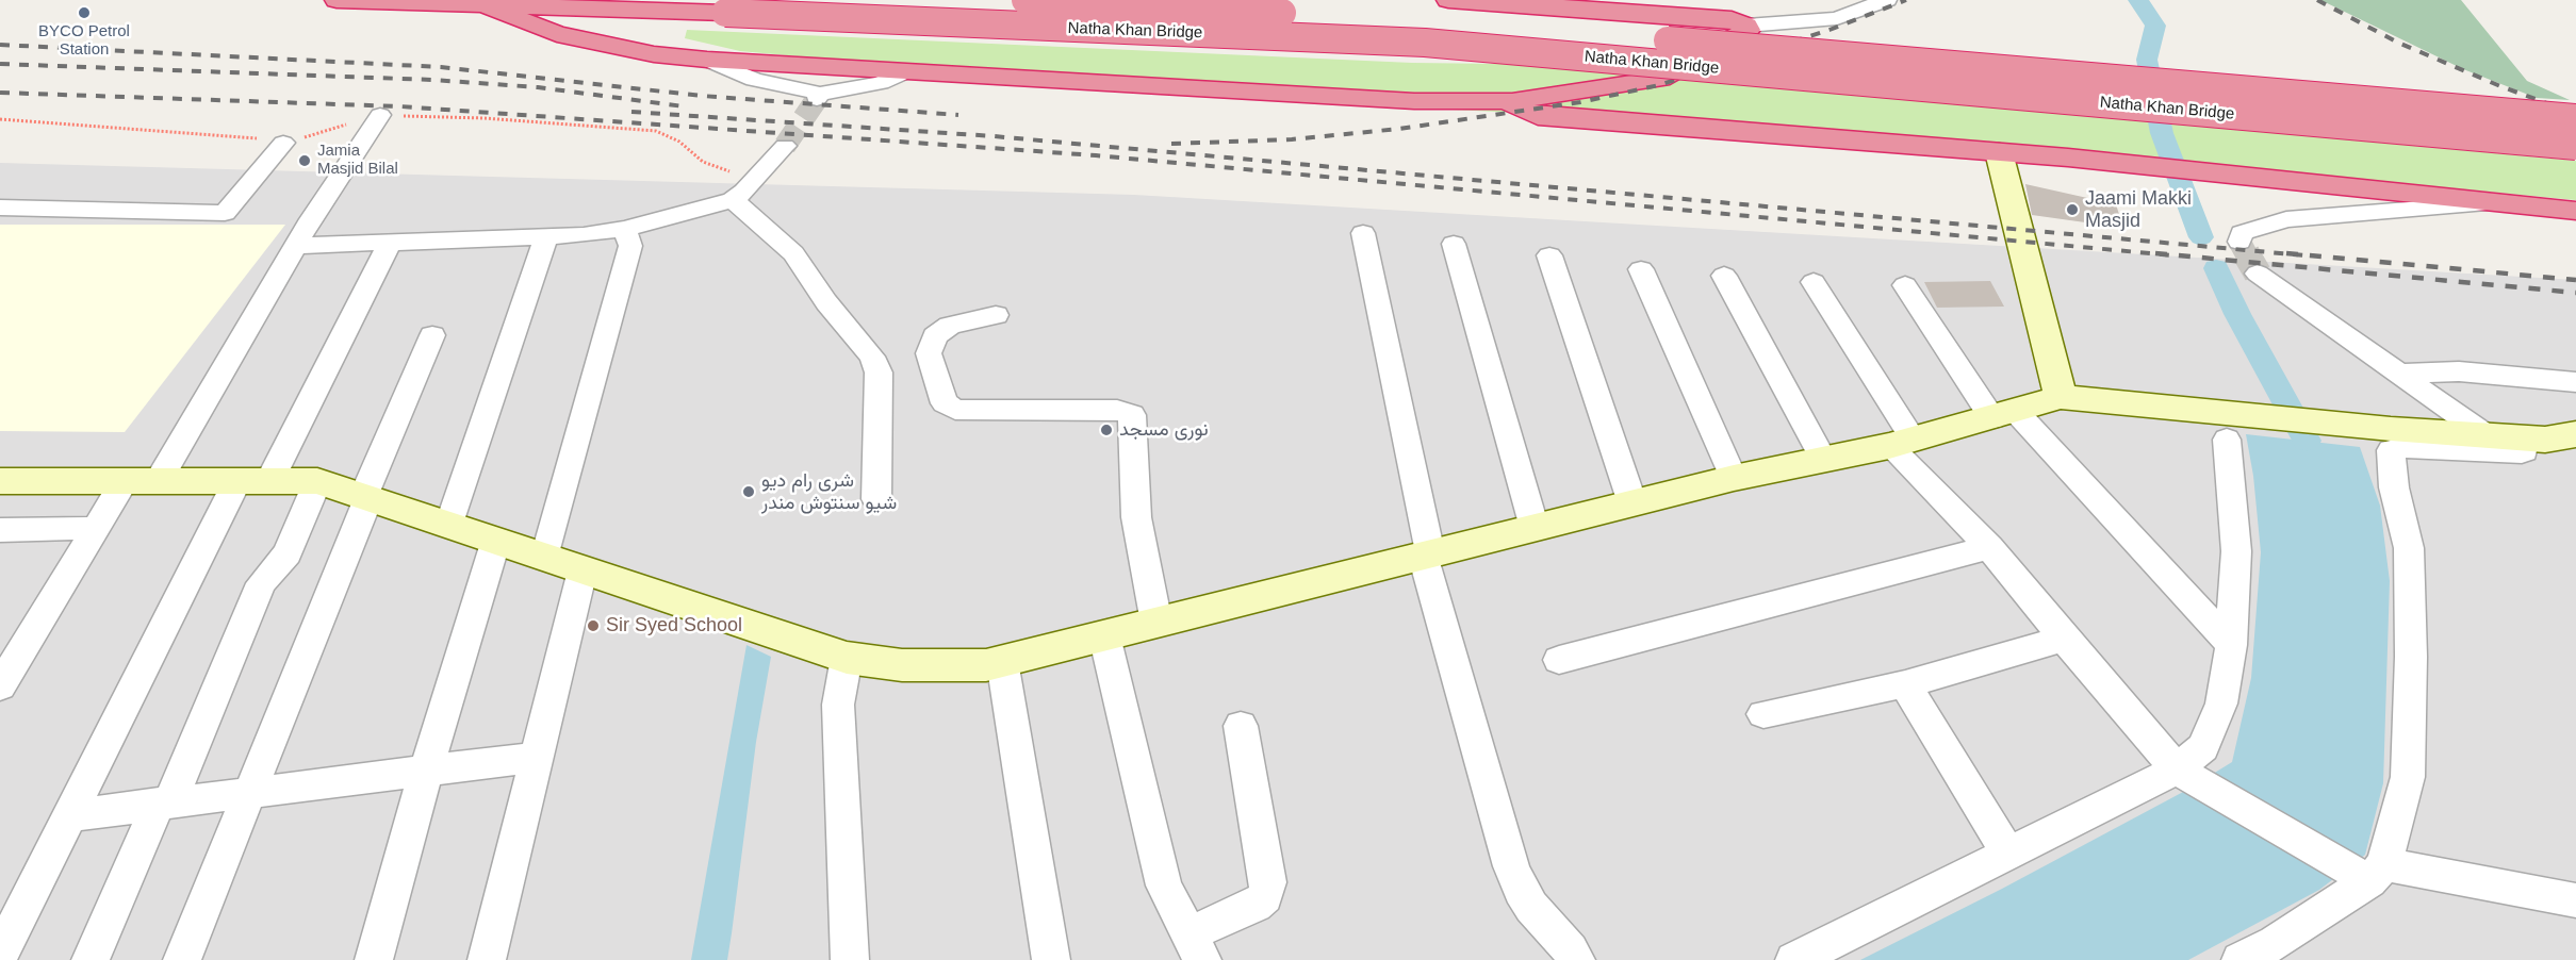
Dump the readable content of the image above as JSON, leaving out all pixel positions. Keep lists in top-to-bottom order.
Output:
{
  "streets": {
    "highway": ["Natha Khan Bridge"]
  },
  "places": [
    "BYCO Petrol Station",
    "Jamia Masjid Bilal",
    "Jaami Makki Masjid",
    "نوری مسجد",
    "شری رام دیو شیو سنتوش مندر",
    "Sir Syed School"
  ]
}
